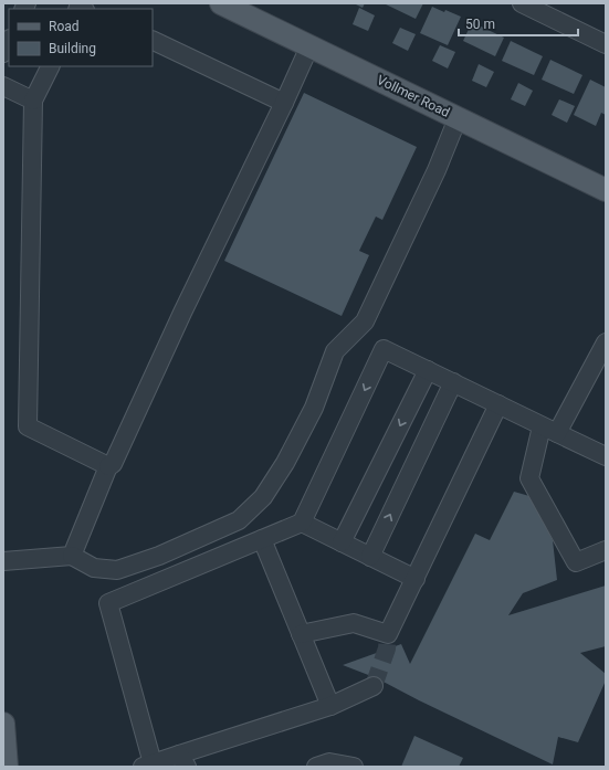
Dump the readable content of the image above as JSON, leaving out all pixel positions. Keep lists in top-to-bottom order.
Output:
{
  "streets": {
    "main road": ["Vollmer Road"]
  },
  "legend": ["Road", "Building"],
  "scale_bar": "50 m"
}
